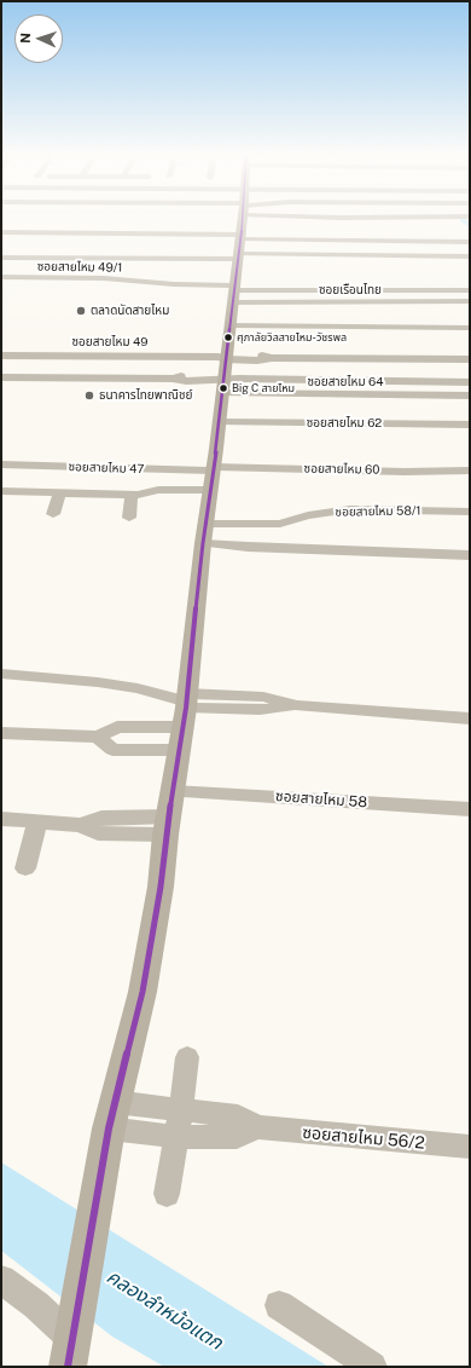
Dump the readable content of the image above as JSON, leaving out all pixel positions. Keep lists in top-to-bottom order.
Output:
{
  "streets": {
    "street": [
      "ซอยสายไหม 49/1",
      "ซอยเรือนไทย",
      "ซอยสายไหม 49",
      "ซอยสายไหม 64",
      "ซอยสายไหม 62",
      "ซอยสายไหม 47",
      "ซอยสายไหม 60",
      "ซอยสายไหม 58/1",
      "ซอยสายไหม 58",
      "ซอยสายไหม 56/2"
    ]
  },
  "crossings": [
    ["ซอยสายไหม 49/1", "ซอยเรือนไทย"],
    ["ซอยสายไหม 49", "ซอยสายไหม 64"],
    ["ซอยสายไหม 47", "ซอยสายไหม 60"],
    ["ซอยสายไหม 47", "ซอยสายไหม 58/1"],
    ["ซอยสายไหม 60", "ซอยสายไหม 58/1"]
  ],
  "water": ["คลองลำหม้อแตก"],
  "places": [
    "ตลาดนัดสายไหม",
    "ศุภาลัยวิลสายไหม-วัชรพล",
    "Big C สายไหม",
    "ธนาคารไทยพาณิชย์"
  ],
  "north": "left"
}
